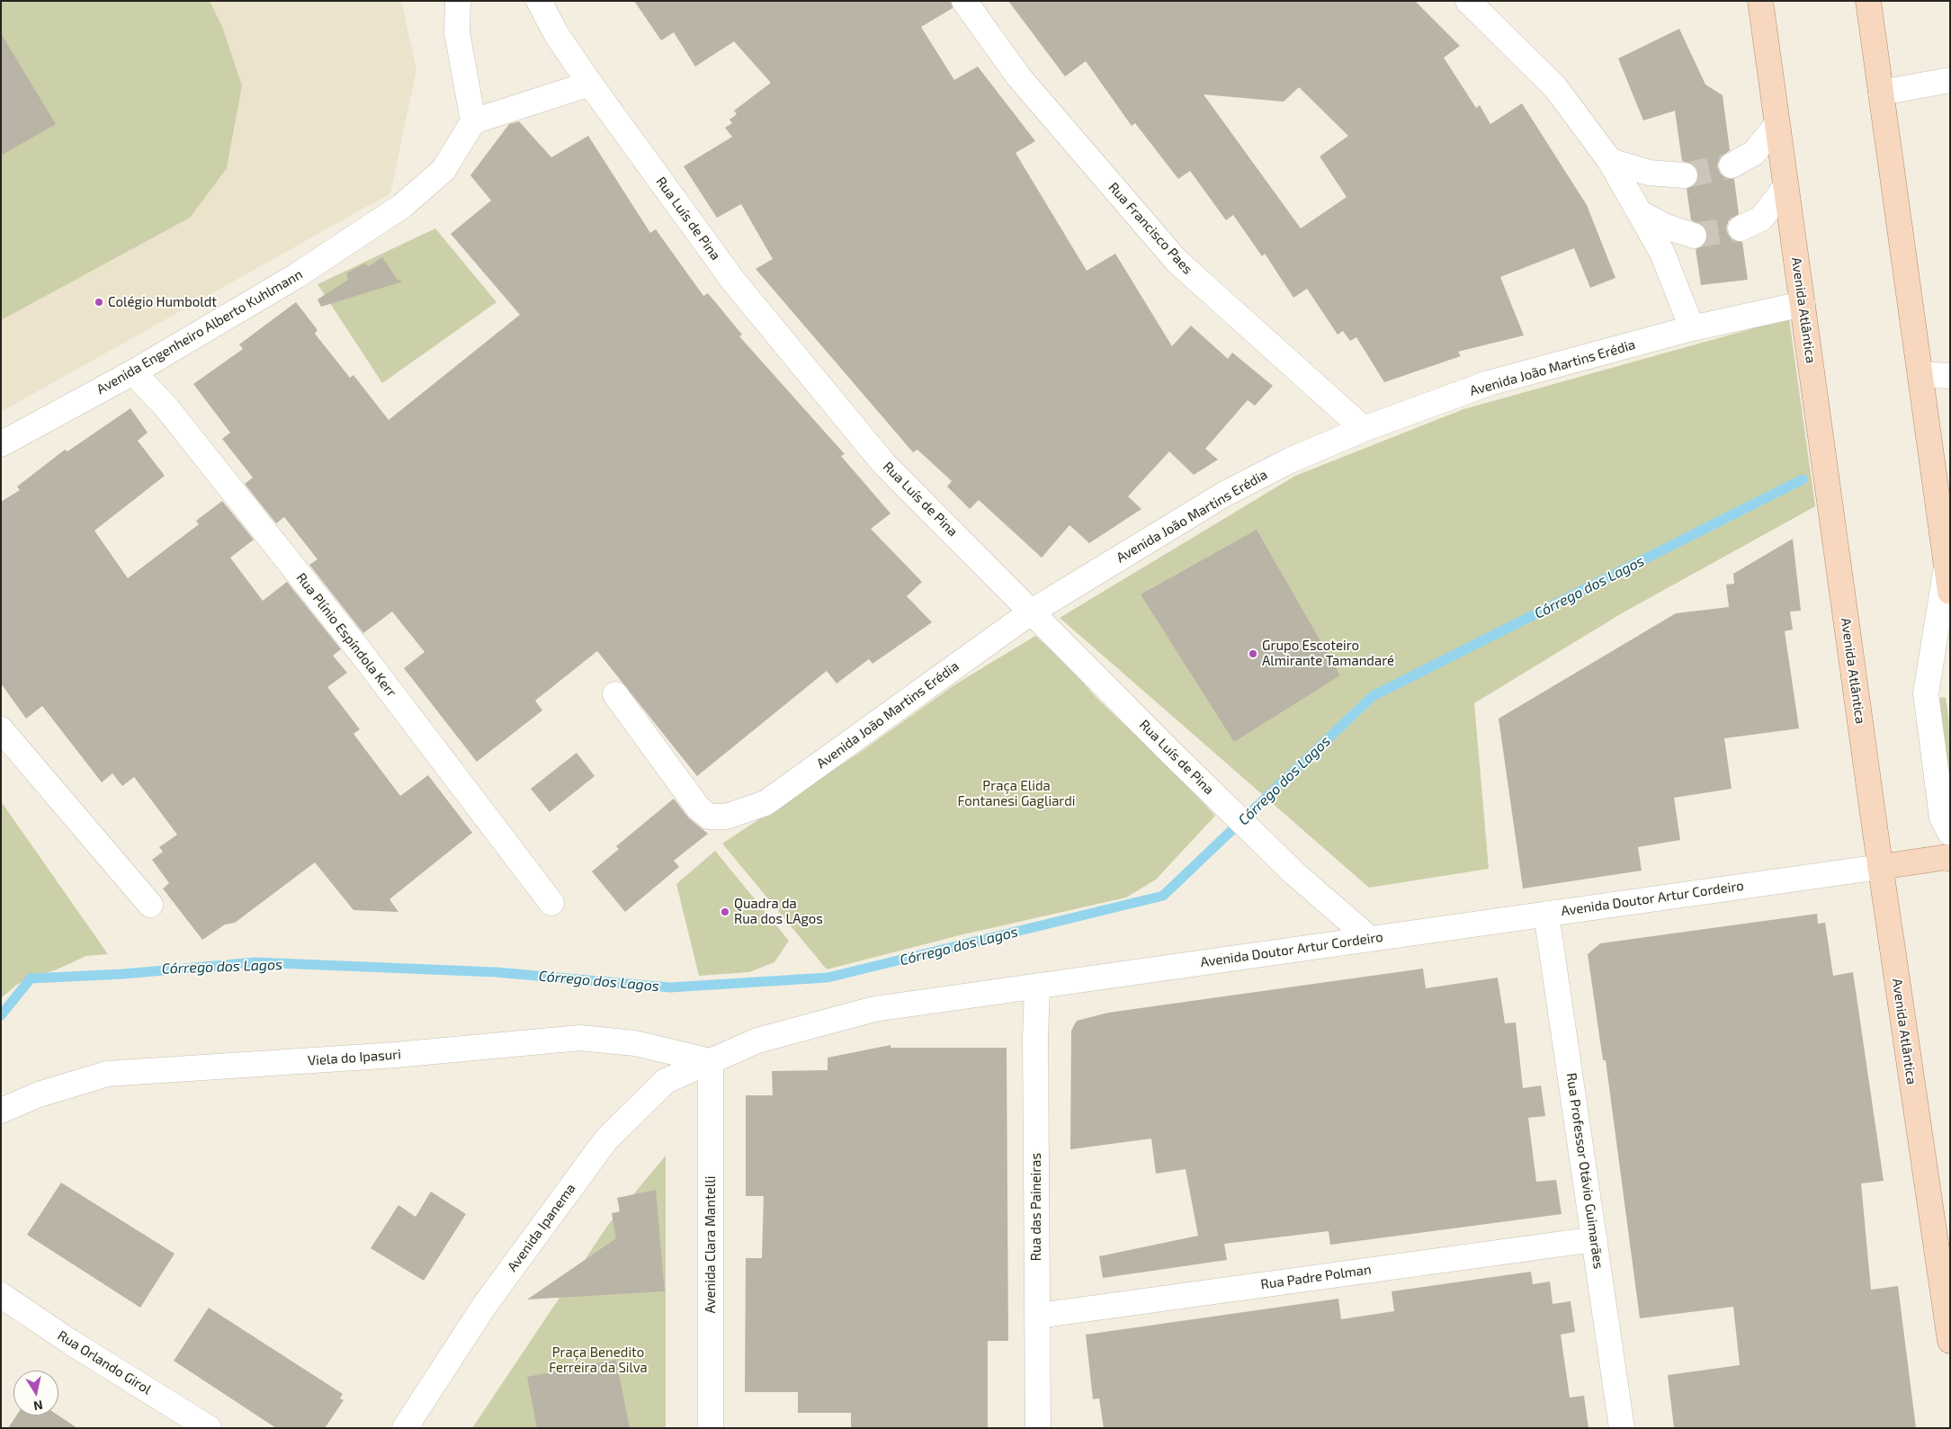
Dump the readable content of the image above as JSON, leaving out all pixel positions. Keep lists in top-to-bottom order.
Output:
{
  "streets": {
    "main road": ["Avenida Atlântica"],
    "street": [
      "Rua Luís de Pina",
      "Rua Francisco Paes",
      "Avenida Engenheiro Alberto Kuhlmann",
      "Avenida João Martins Erédia",
      "Rua Plínio Espíndola Kerr",
      "Avenida Doutor Artur Cordeiro",
      "Viela do Ipasuri",
      "Rua Professor Otávio Guimarães",
      "Rua das Paineiras",
      "Avenida Ipanema",
      "Avenida Clara Mantelli",
      "Rua Padre Polman",
      "Rua Orlando Girol"
    ]
  },
  "crossings": [
    ["Rua Luís de Pina", "Avenida João Martins Erédia"],
    ["Rua Luís de Pina", "Avenida Doutor Artur Cordeiro"],
    ["Rua Francisco Paes", "Avenida João Martins Erédia"],
    ["Avenida Atlântica", "Avenida João Martins Erédia"],
    ["Avenida Atlântica", "Avenida Doutor Artur Cordeiro"],
    ["Avenida Engenheiro Alberto Kuhlmann", "Rua Plínio Espíndola Kerr"],
    ["Avenida Doutor Artur Cordeiro", "Viela do Ipasuri"],
    ["Avenida Doutor Artur Cordeiro", "Rua Professor Otávio Guimarães"],
    ["Avenida Doutor Artur Cordeiro", "Rua das Paineiras"],
    ["Avenida Doutor Artur Cordeiro", "Avenida Ipanema"],
    ["Avenida Doutor Artur Cordeiro", "Avenida Clara Mantelli"],
    ["Viela do Ipasuri", "Avenida Ipanema"],
    ["Viela do Ipasuri", "Avenida Clara Mantelli"],
    ["Rua Professor Otávio Guimarães", "Rua Padre Polman"],
    ["Rua das Paineiras", "Rua Padre Polman"],
    ["Avenida Ipanema", "Avenida Clara Mantelli"]
  ],
  "water": ["Córrego dos Lagos"],
  "parks": ["Praça Elida Fontanesi Gagliardi", "Praça Benedito Ferreira da Silva"],
  "places": ["Colégio Humboldt", "Grupo Escoteiro Almirante Tamandaré", "Quadra da Rua dos LAgos"],
  "north": "bottom"
}
